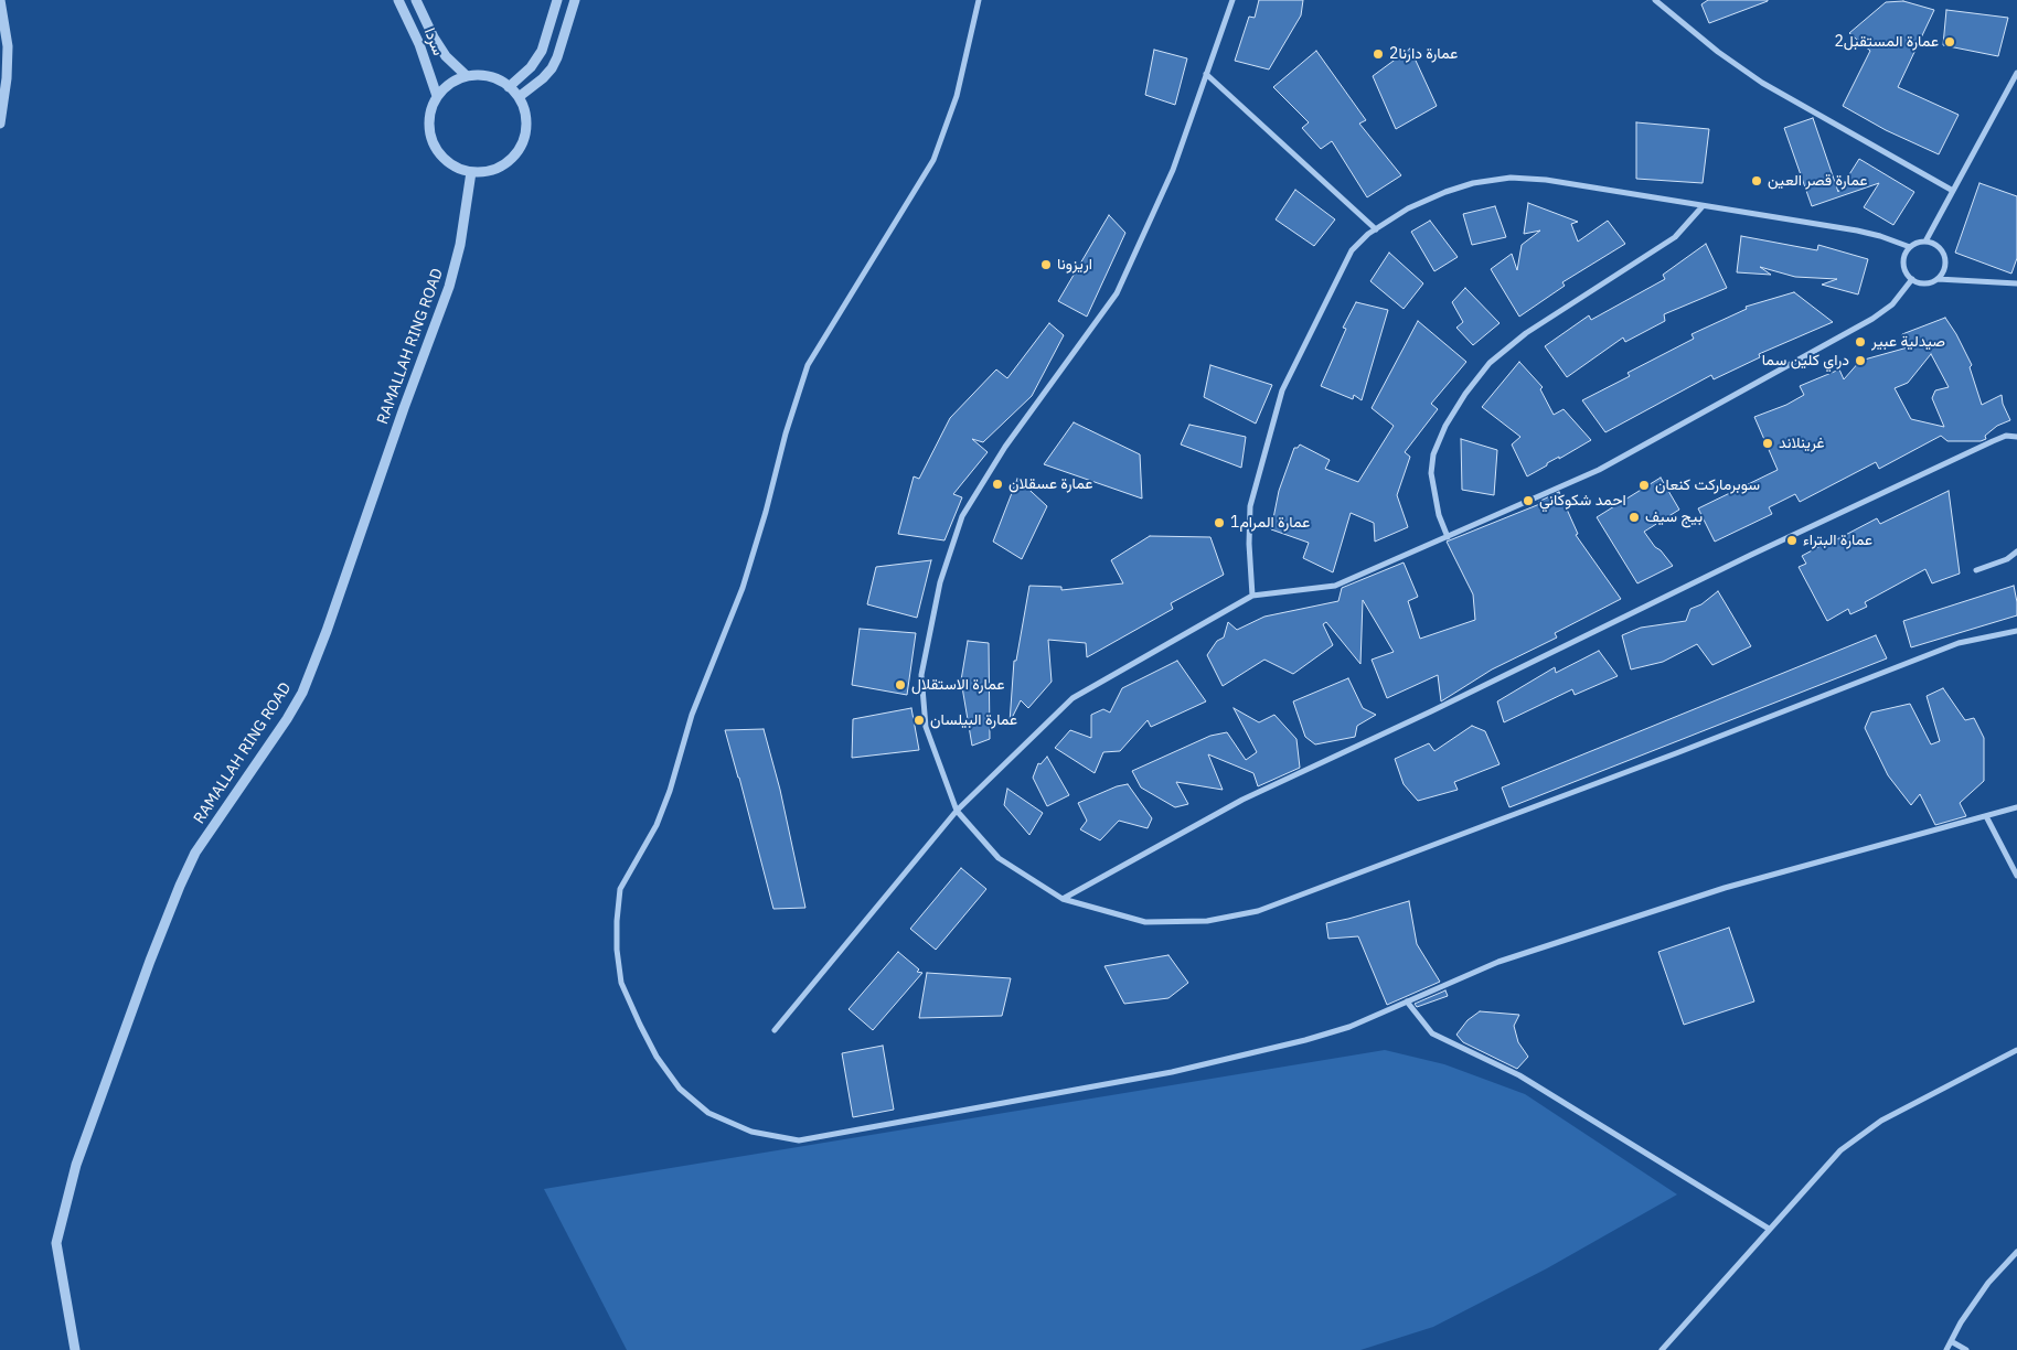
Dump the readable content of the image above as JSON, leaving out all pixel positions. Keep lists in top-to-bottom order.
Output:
{
  "streets": {
    "street": ["سردا", "RAMALLAH RING ROAD"]
  },
  "crossings": [
    ["سردا", "RAMALLAH RING ROAD"]
  ],
  "places": [
    "عمارة المستقبل2",
    "عمارة دارنا2",
    "عمارة قصر العين",
    "اريزونا",
    "صيدلية عبير",
    "دراي كلين سما",
    "غرينلاند",
    "عمارة عسقلان",
    "سوبرماركت كنعان",
    "احمد شكوكاني",
    "بيج سيف",
    "عمارة المرام1",
    "عمارة البتراء",
    "عمارة الاستقلال",
    "عمارة البيلسان"
  ]
}
